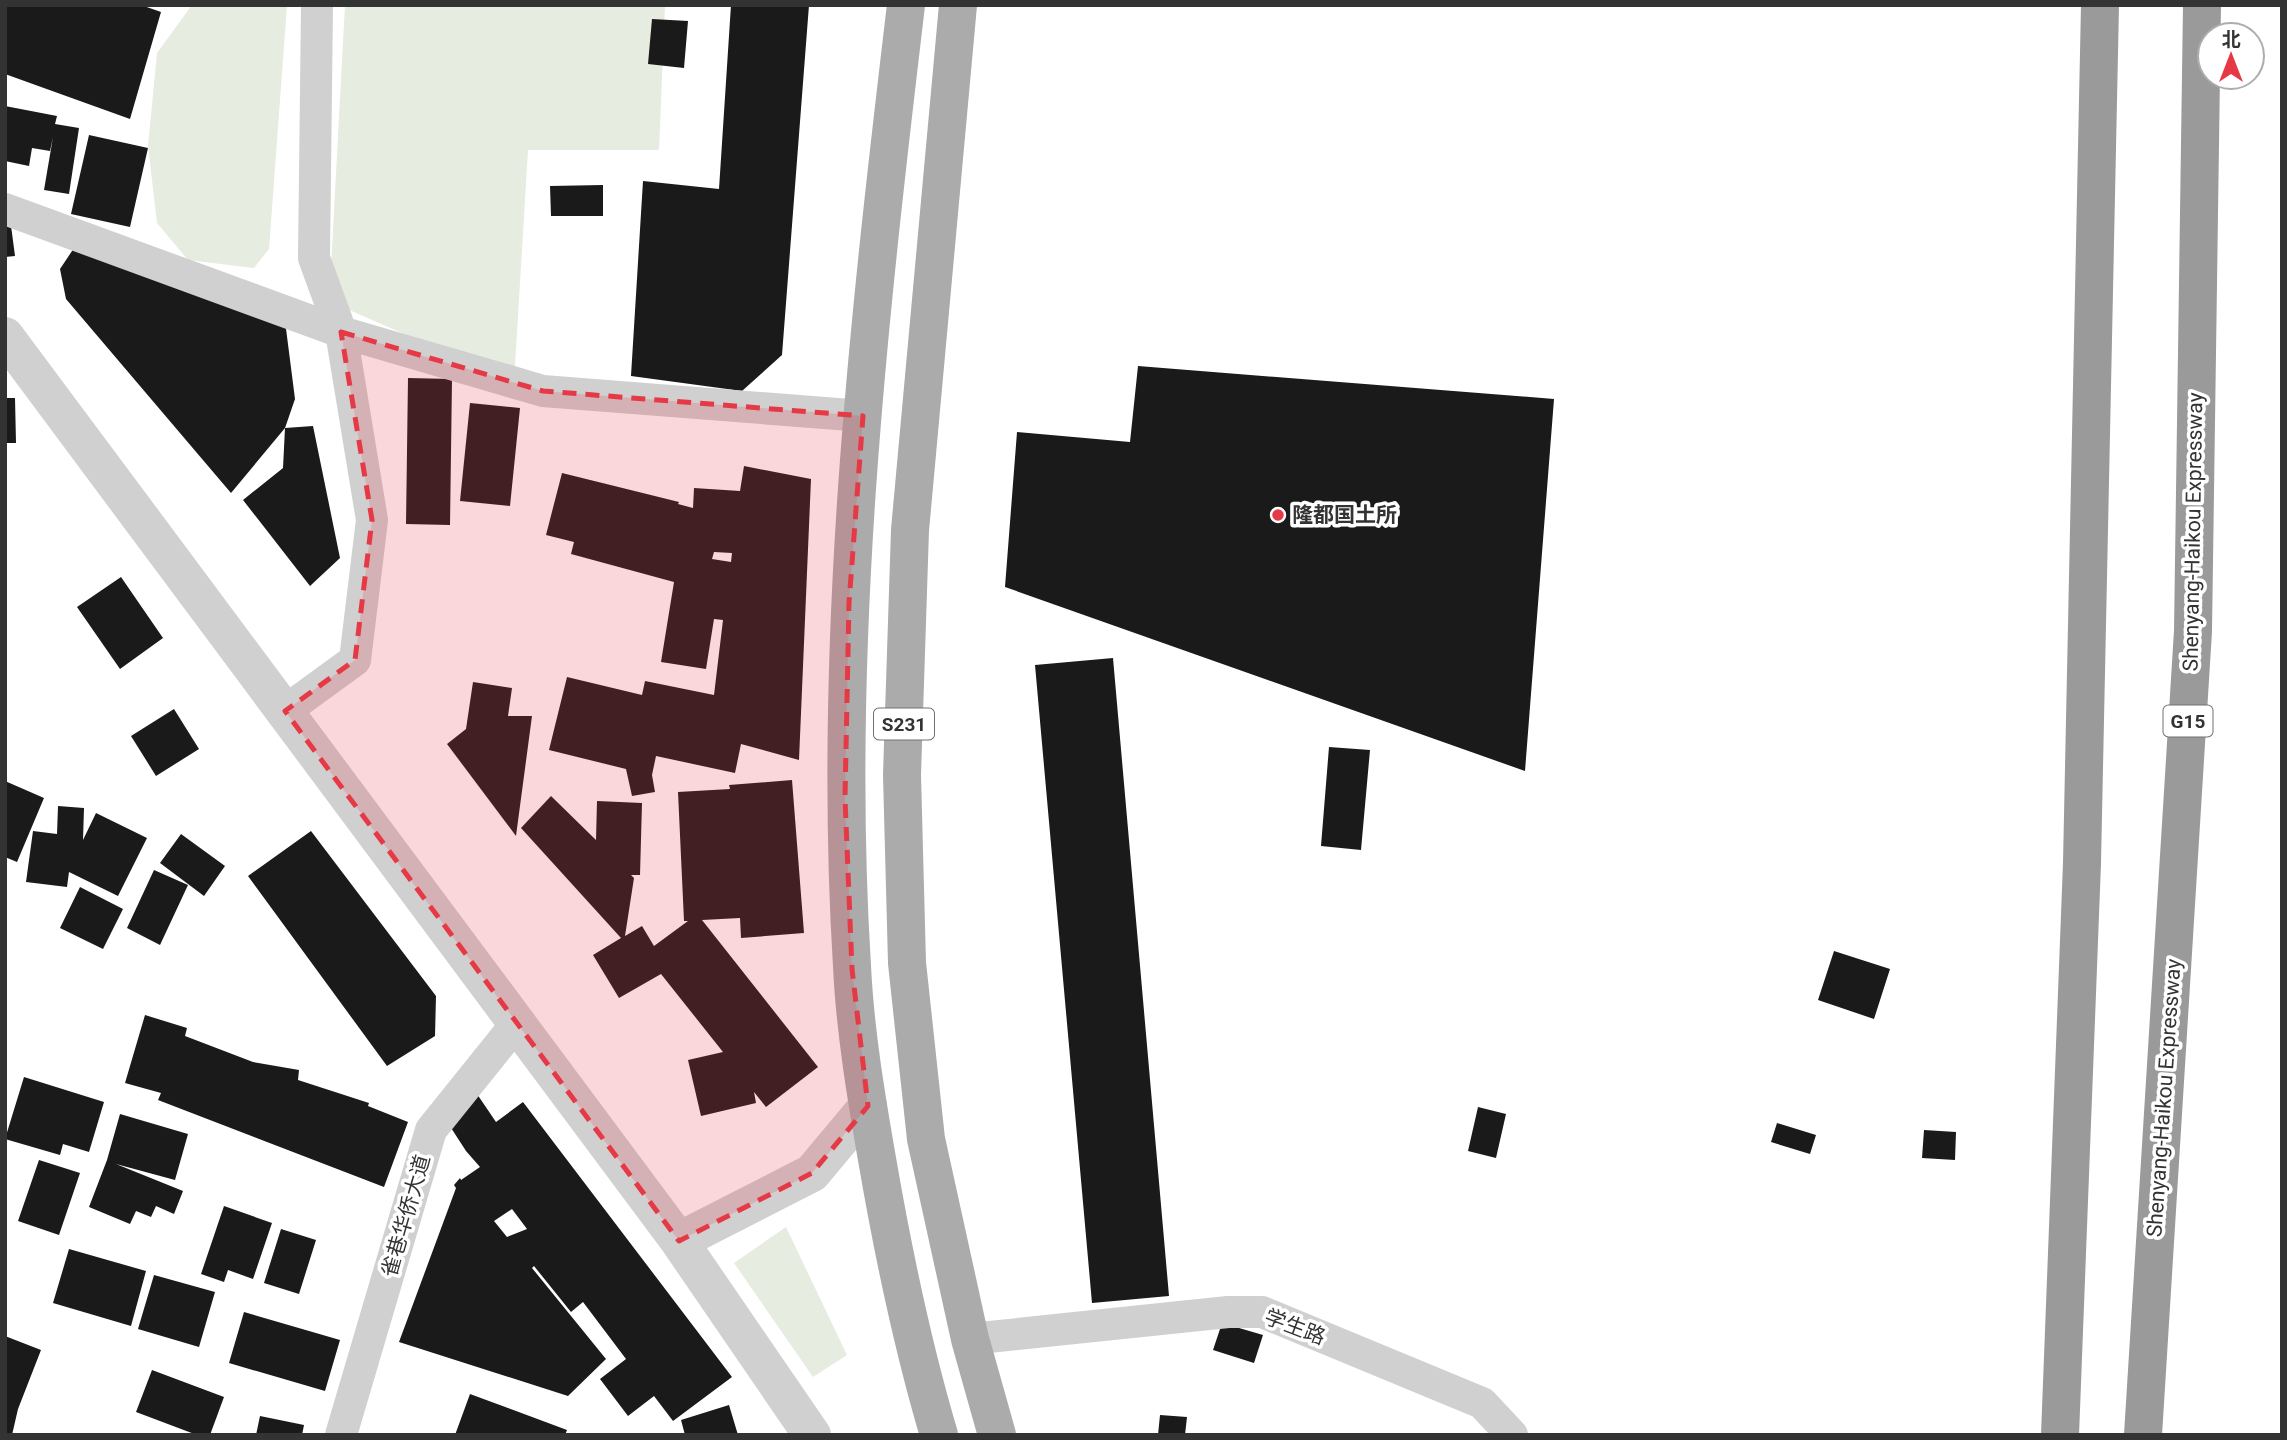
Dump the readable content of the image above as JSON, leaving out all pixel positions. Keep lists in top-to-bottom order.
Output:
{
  "streets": {
    "highway": ["Shenyang-Haikou Expressway", "G15"],
    "main road": ["S231"],
    "street": ["雀巷华侨大道", "学生路"]
  },
  "crossings": [
    ["S231", "学生路"]
  ],
  "places": ["隆都国土所"],
  "north": "top"
}
